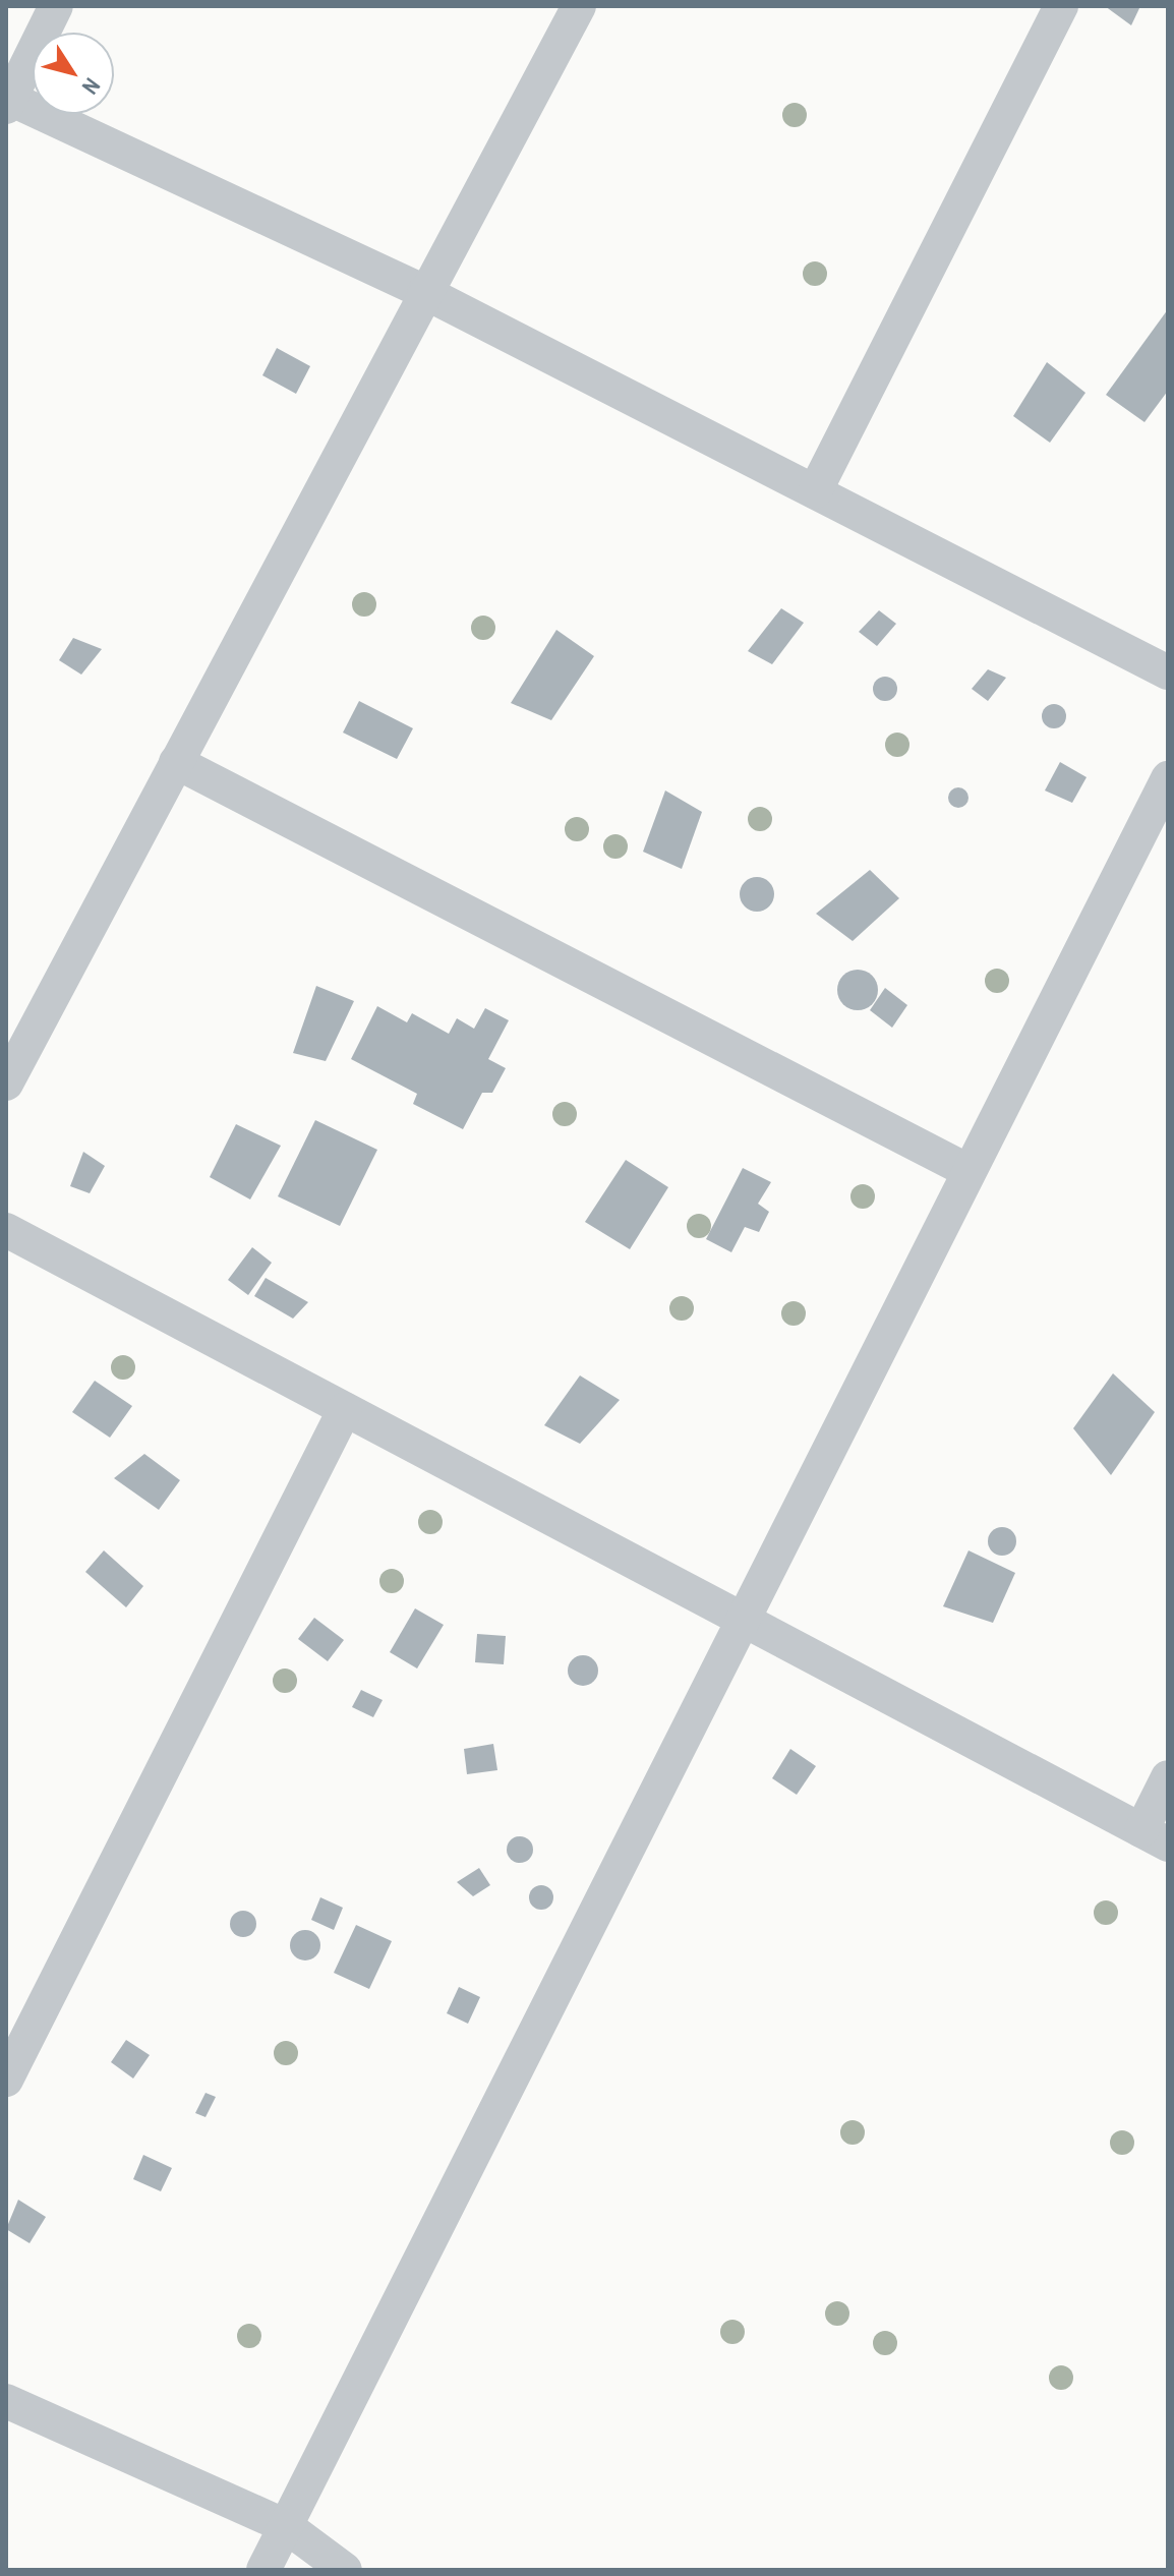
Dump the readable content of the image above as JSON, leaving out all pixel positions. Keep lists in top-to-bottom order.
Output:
{
  "north": "bottom right"
}
